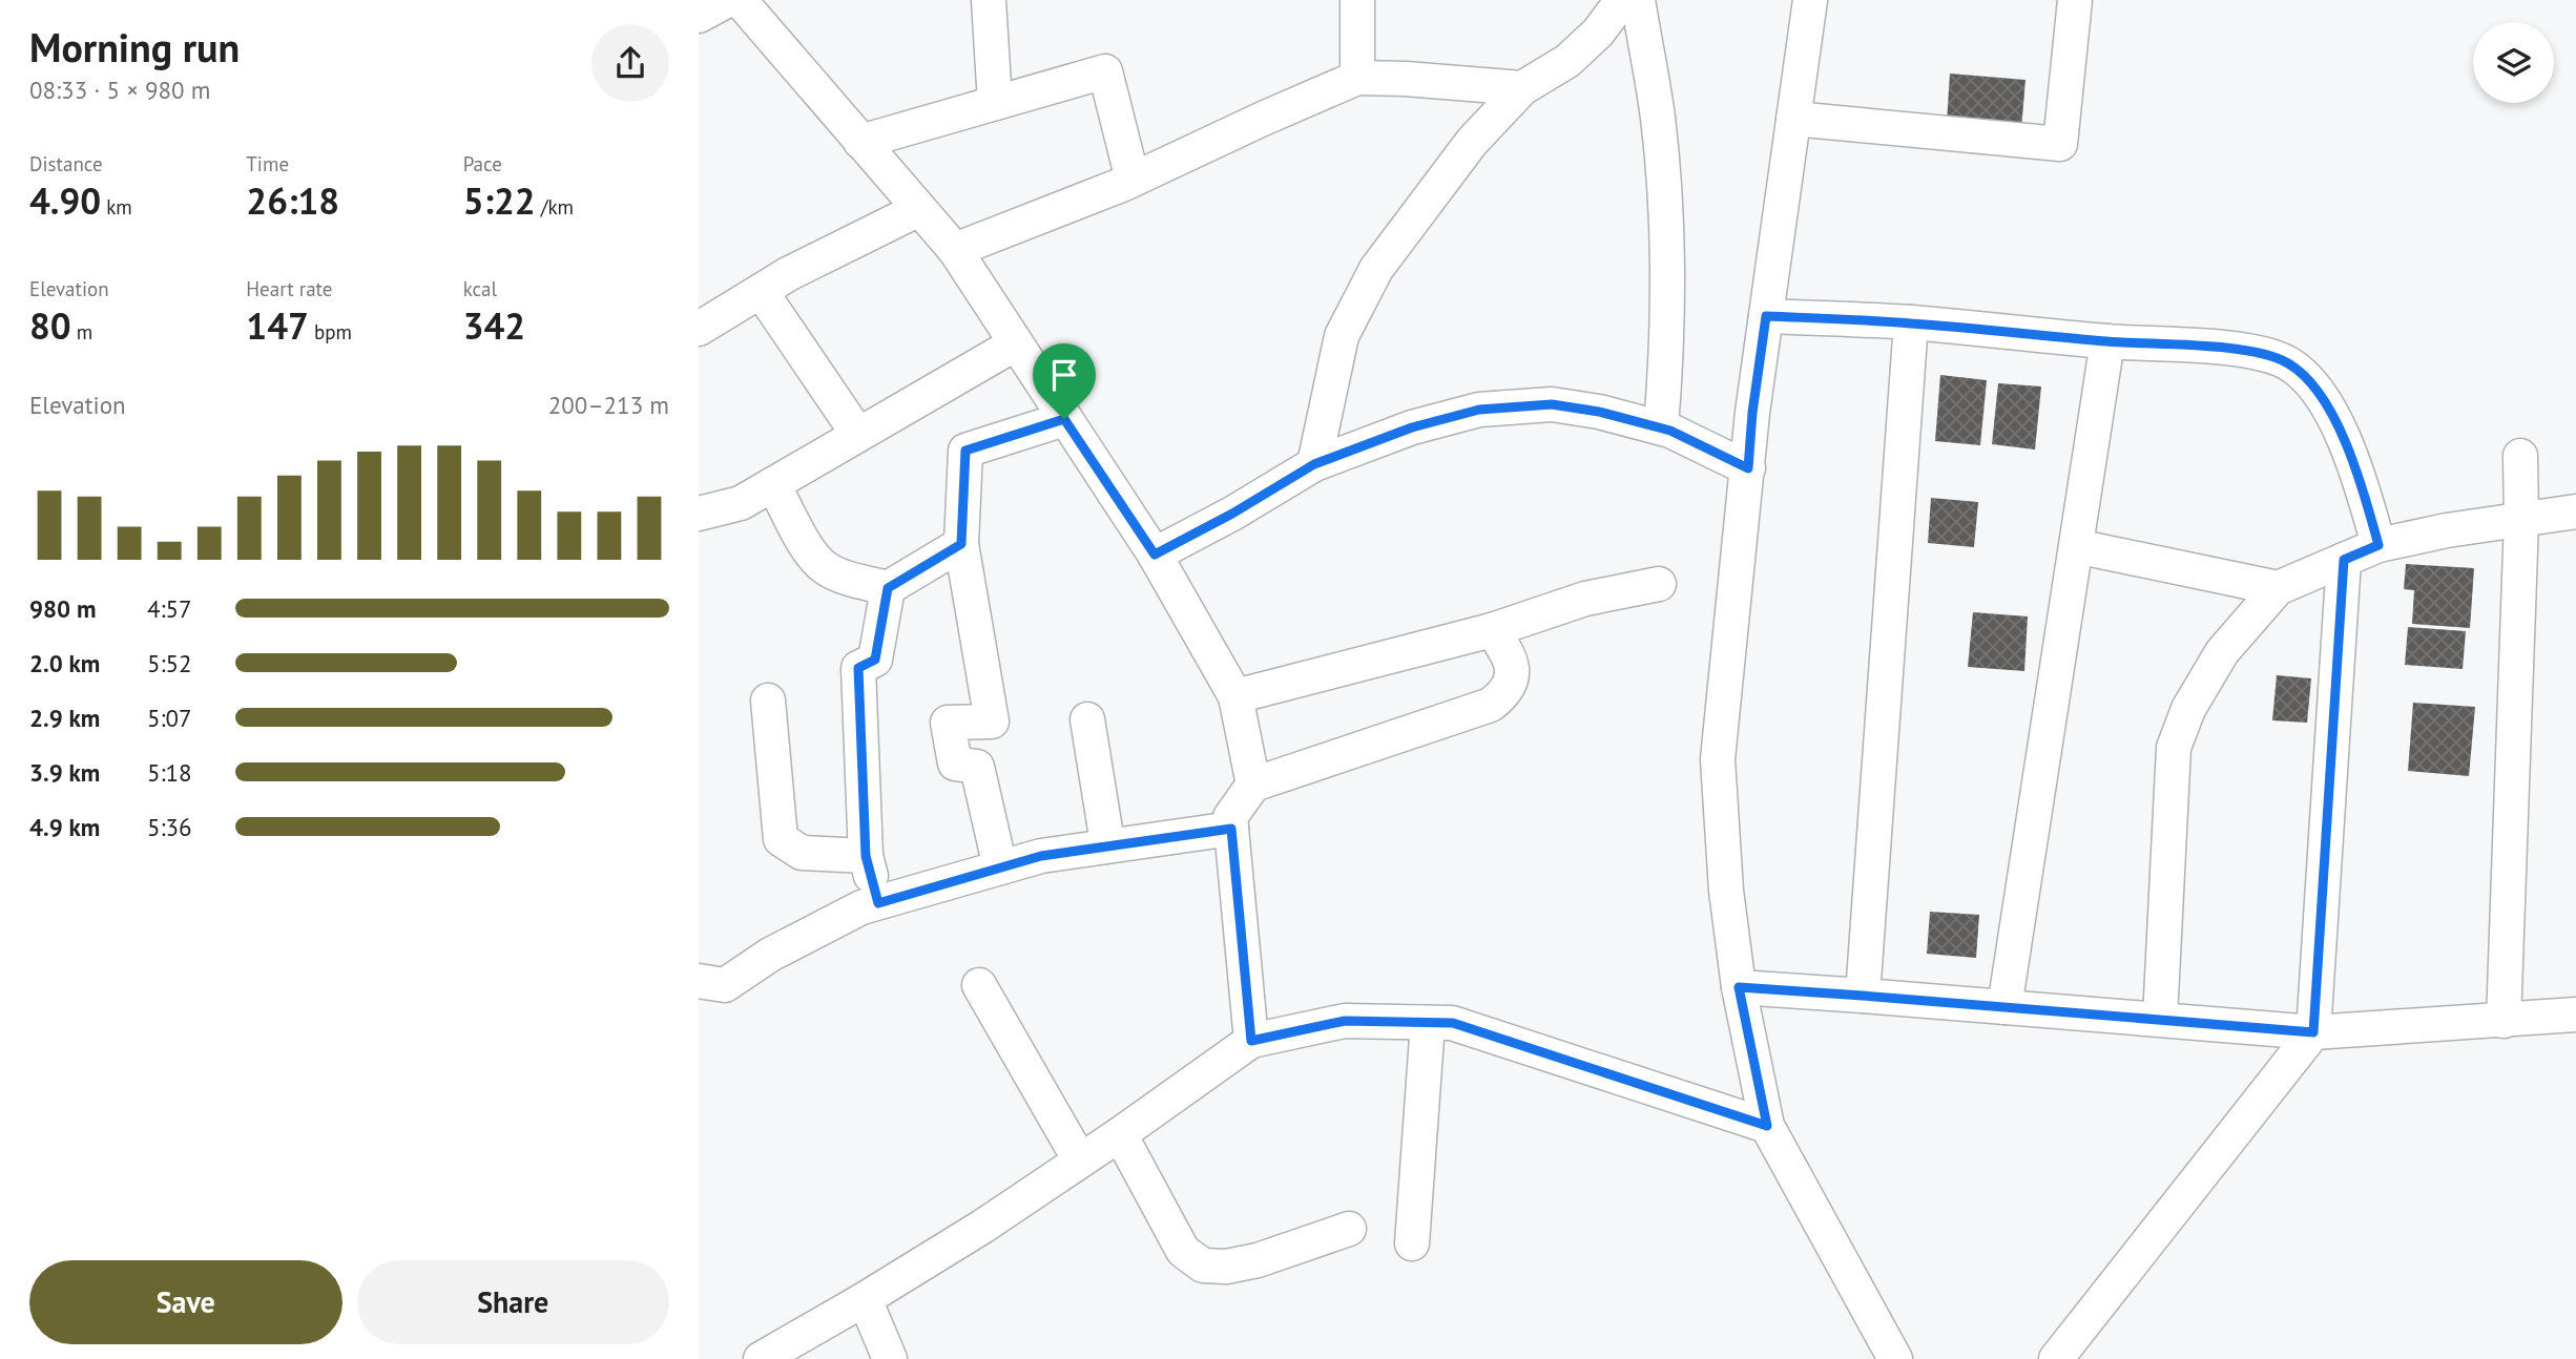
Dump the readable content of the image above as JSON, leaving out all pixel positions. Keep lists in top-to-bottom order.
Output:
{
  "page": {
    "heading": ["Morning run", "08:33 · 5 × 980 m"],
    "stats": [
      ["Distance", "4.90 km"],
      ["Time", "26:18"],
      ["Pace", "5:22 /km"],
      ["Elevation", "80 m"],
      ["Heart rate", "147 bpm"],
      ["kcal", "342"]
    ],
    "chart": ["Elevation", "200–213 m"],
    "list": [
      {
        "name": "980 m",
        "note": "4:57"
      },
      {
        "name": "2.0 km",
        "note": "5:52"
      },
      {
        "name": "2.9 km",
        "note": "5:07"
      },
      {
        "name": "3.9 km",
        "note": "5:18"
      },
      {
        "name": "4.9 km",
        "note": "5:36"
      }
    ],
    "buttons": ["Save", "Share"]
  }
}
